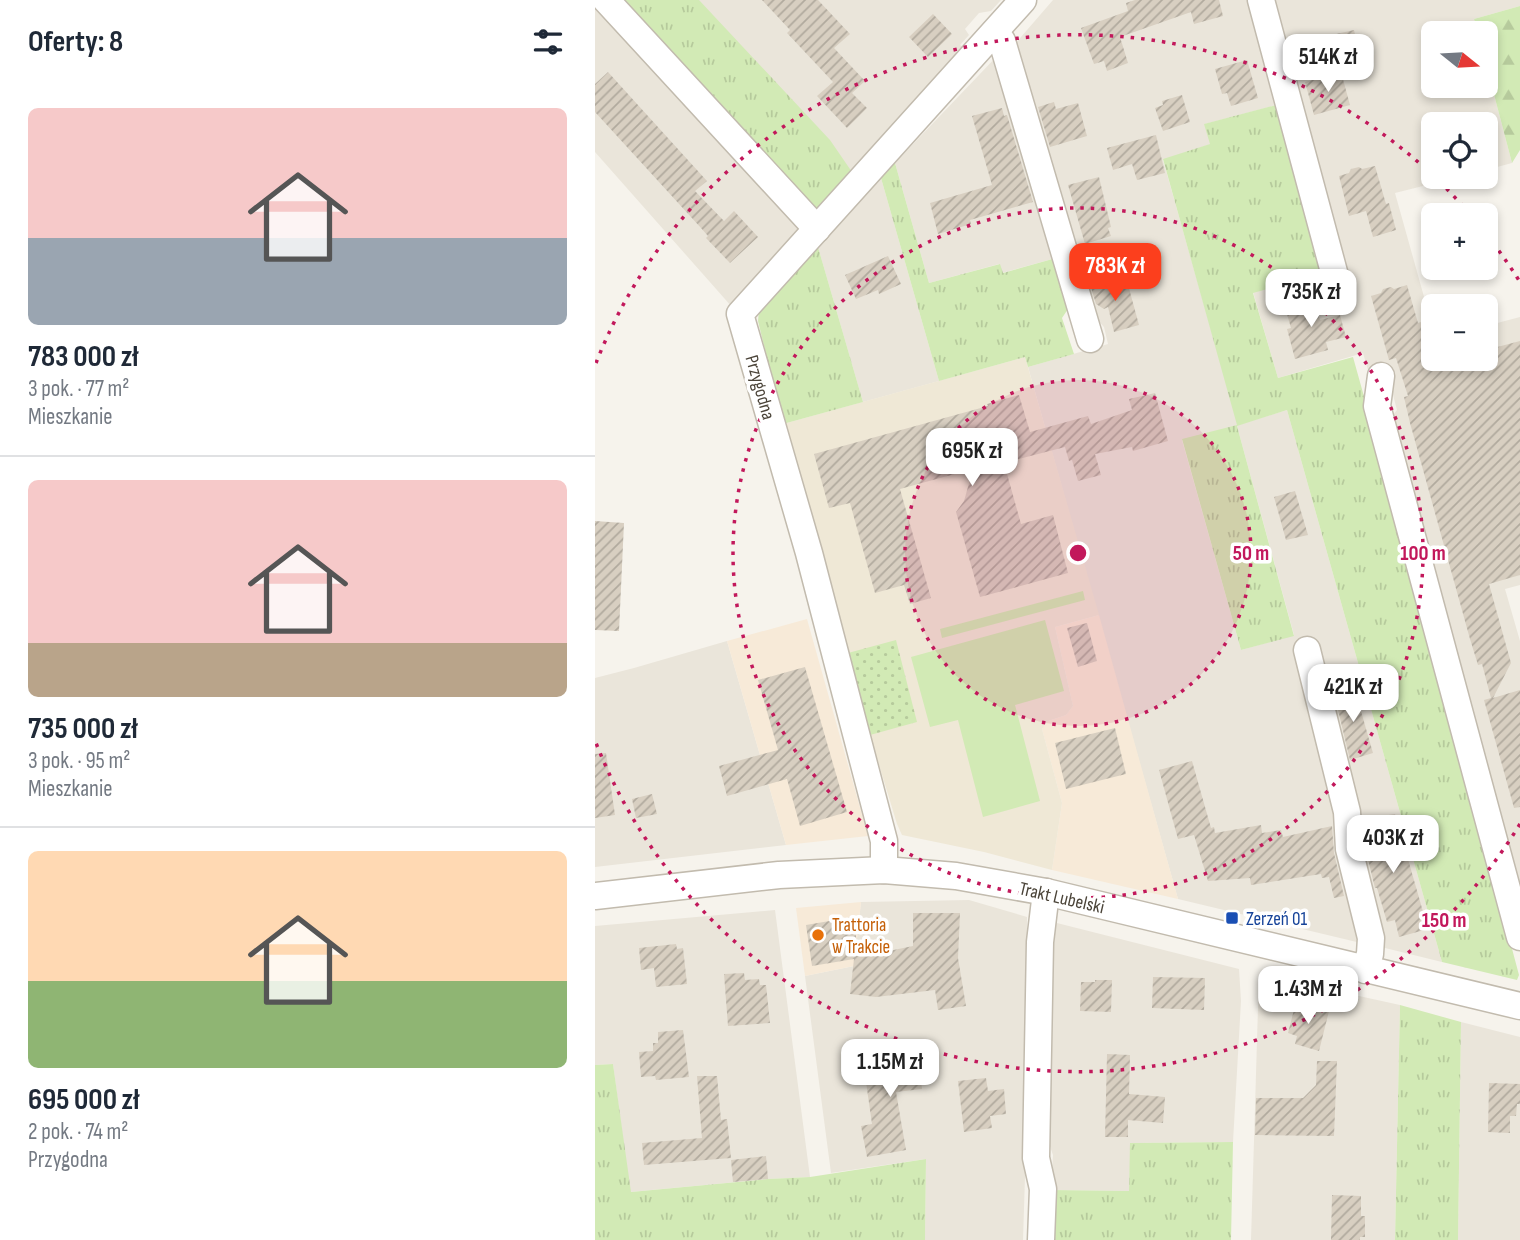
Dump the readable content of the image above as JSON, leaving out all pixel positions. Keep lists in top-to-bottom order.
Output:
{
  "streets": {
    "street": ["Przygodna", "Trakt Lubelski"]
  },
  "crossings": [
    ["Przygodna", "Trakt Lubelski"]
  ],
  "places": {
    "transit": ["Zerzeń 01"],
    "other": ["Trattoria w Trakcie"]
  },
  "north": "right",
  "page": {
    "heading": "Oferty: 8",
    "map_buttons": ["+", "−"],
    "price": [
      "514K zł",
      "783K zł",
      "735K zł",
      "695K zł",
      "421K zł",
      "403K zł",
      "1.43M zł",
      "1.15M zł"
    ],
    "list": [
      {
        "name": "783 000 zł",
        "note": "3 pok. · 77 m² · Mieszkanie"
      },
      {
        "name": "735 000 zł",
        "note": "3 pok. · 95 m² · Mieszkanie"
      },
      {
        "name": "695 000 zł",
        "note": "2 pok. · 74 m² · Przygodna"
      }
    ]
  },
  "rings": ["50 m", "100 m", "150 m"]
}
